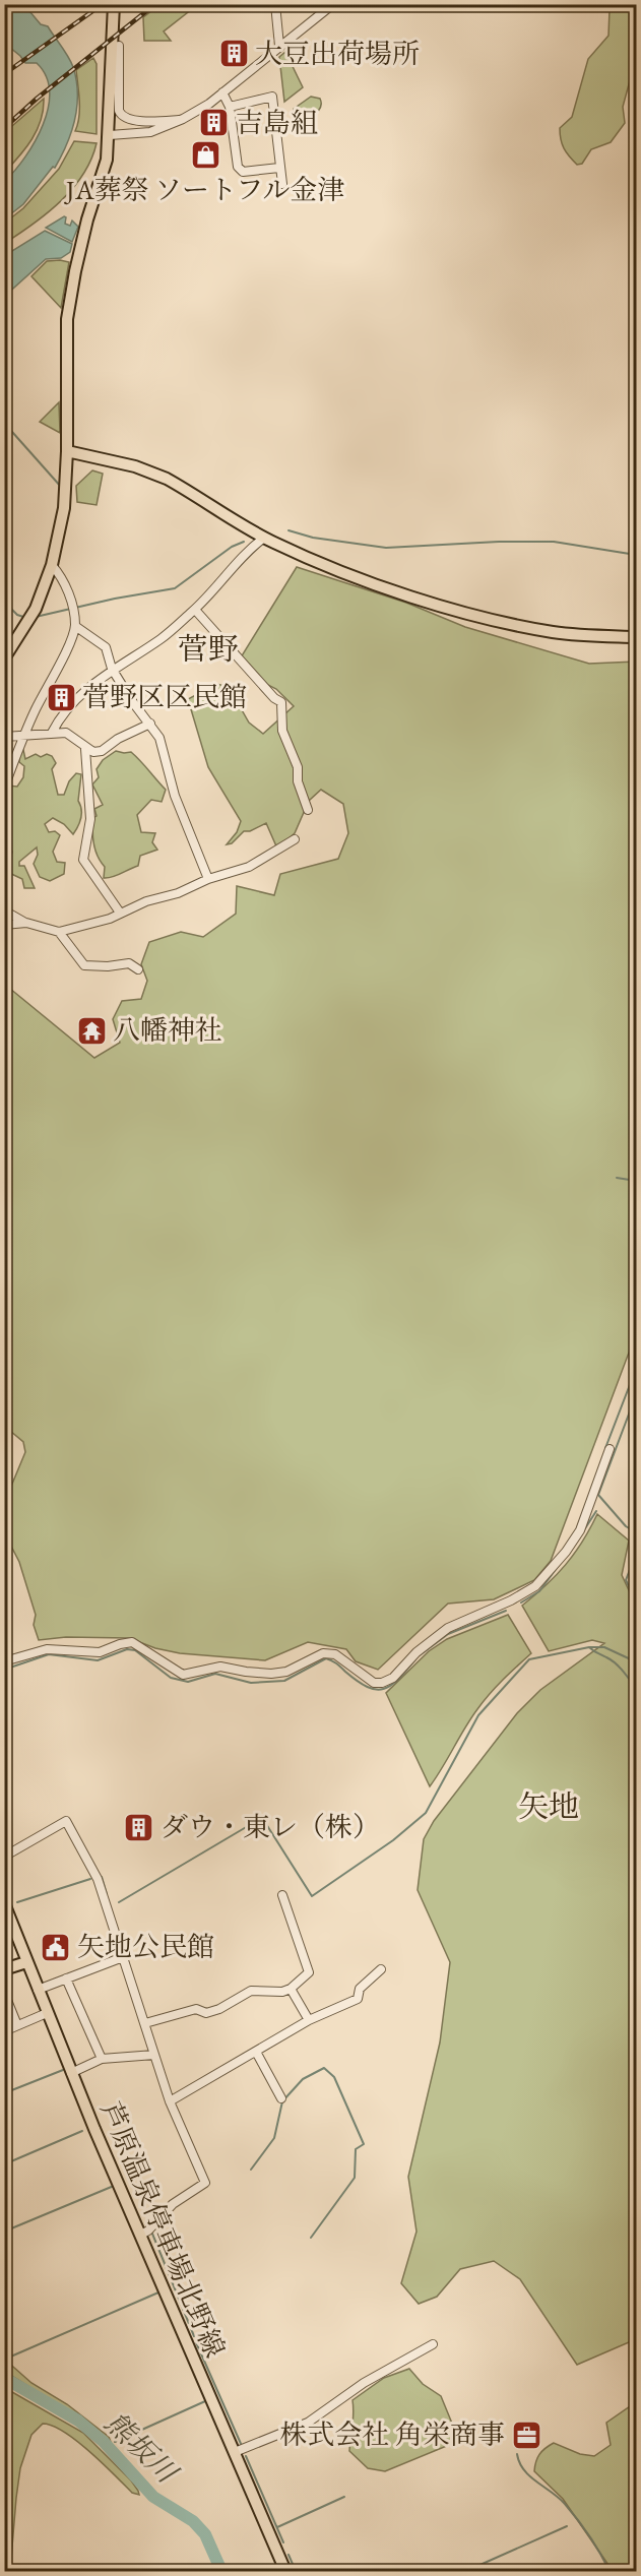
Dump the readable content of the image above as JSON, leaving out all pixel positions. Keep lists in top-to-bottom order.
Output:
{
  "streets": {
    "main road": ["芦原温泉停車場北野線"]
  },
  "districts": ["菅野", "矢地"],
  "water": ["熊坂川"],
  "places": {
    "building": [
      "大豆出荷場所",
      "吉島組",
      "菅野区区民館",
      "ダウ・東レ（株）"
    ],
    "shop": ["JA葬祭 ソートフル金津"],
    "temple": ["八幡神社"],
    "public building": ["矢地公民館"],
    "office": ["株式会社 角栄商事"]
  }
}
